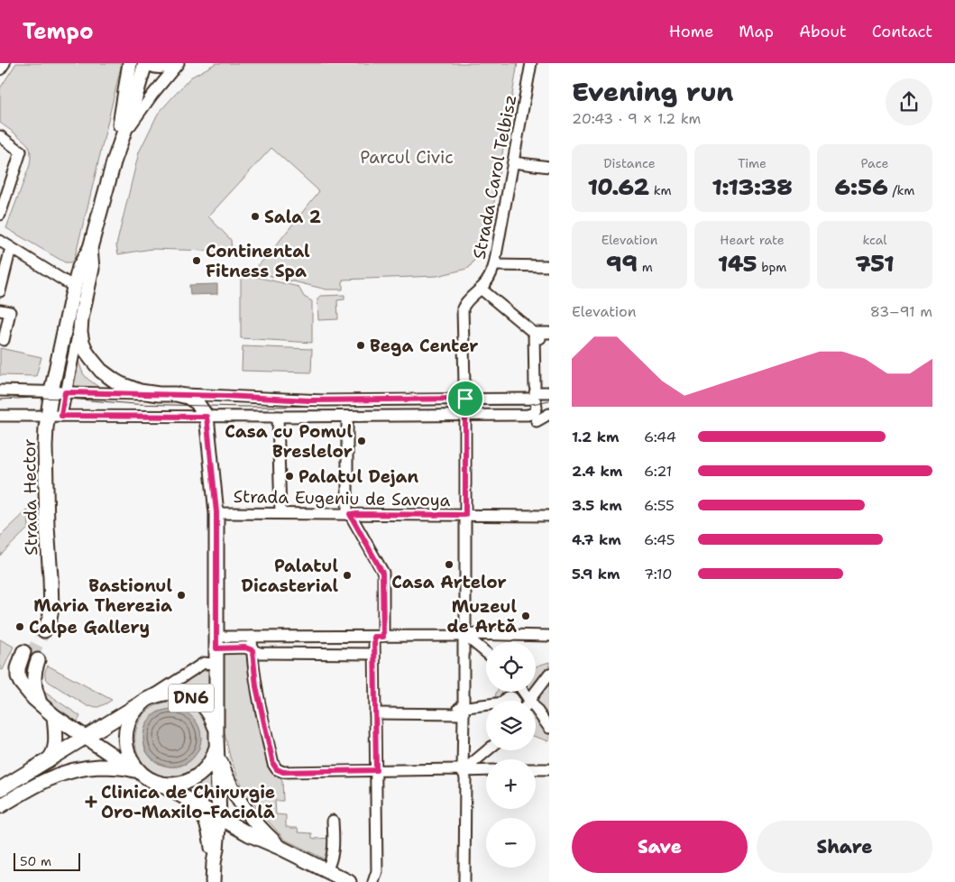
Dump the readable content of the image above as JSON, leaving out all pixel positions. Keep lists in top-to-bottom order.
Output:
{
  "streets": {
    "main road": ["Strada Hector", "DN6"],
    "street": ["Strada Carol Telbisz", "Strada Eugeniu de Savoya"]
  },
  "parks": ["Parcul Civic"],
  "places": {
    "other": [
      "Sala 2",
      "Continental Fitness Spa",
      "Bega Center",
      "Casa cu Pomul Breslelor",
      "Palatul Dejan",
      "Casa Artelor",
      "Palatul Dicasterial",
      "Bastionul Maria Therezia",
      "Muzeul de Artă",
      "Calpe Gallery"
    ],
    "health": ["Clinica de Chirurgie Oro-Maxilo-Facială"]
  },
  "scale_bar": "50 m",
  "page": {
    "header": "Tempo",
    "nav": [
      "Home",
      "Map",
      "About",
      "Contact"
    ],
    "heading": ["Evening run", "20:43 · 9 × 1.2 km"],
    "stats": [
      ["Distance", "10.62 km"],
      ["Time", "1:13:38"],
      ["Pace", "6:56 /km"],
      ["Elevation", "99 m"],
      ["Heart rate", "145 bpm"],
      ["kcal", "751"]
    ],
    "chart": ["Elevation", "83–91 m"],
    "list": [
      {
        "name": "1.2 km",
        "note": "6:44"
      },
      {
        "name": "2.4 km",
        "note": "6:21"
      },
      {
        "name": "3.5 km",
        "note": "6:55"
      },
      {
        "name": "4.7 km",
        "note": "6:45"
      },
      {
        "name": "5.9 km",
        "note": "7:10"
      }
    ],
    "map_buttons": ["+", "−"],
    "buttons": ["Save", "Share"],
    "scale": "50 m"
  }
}
